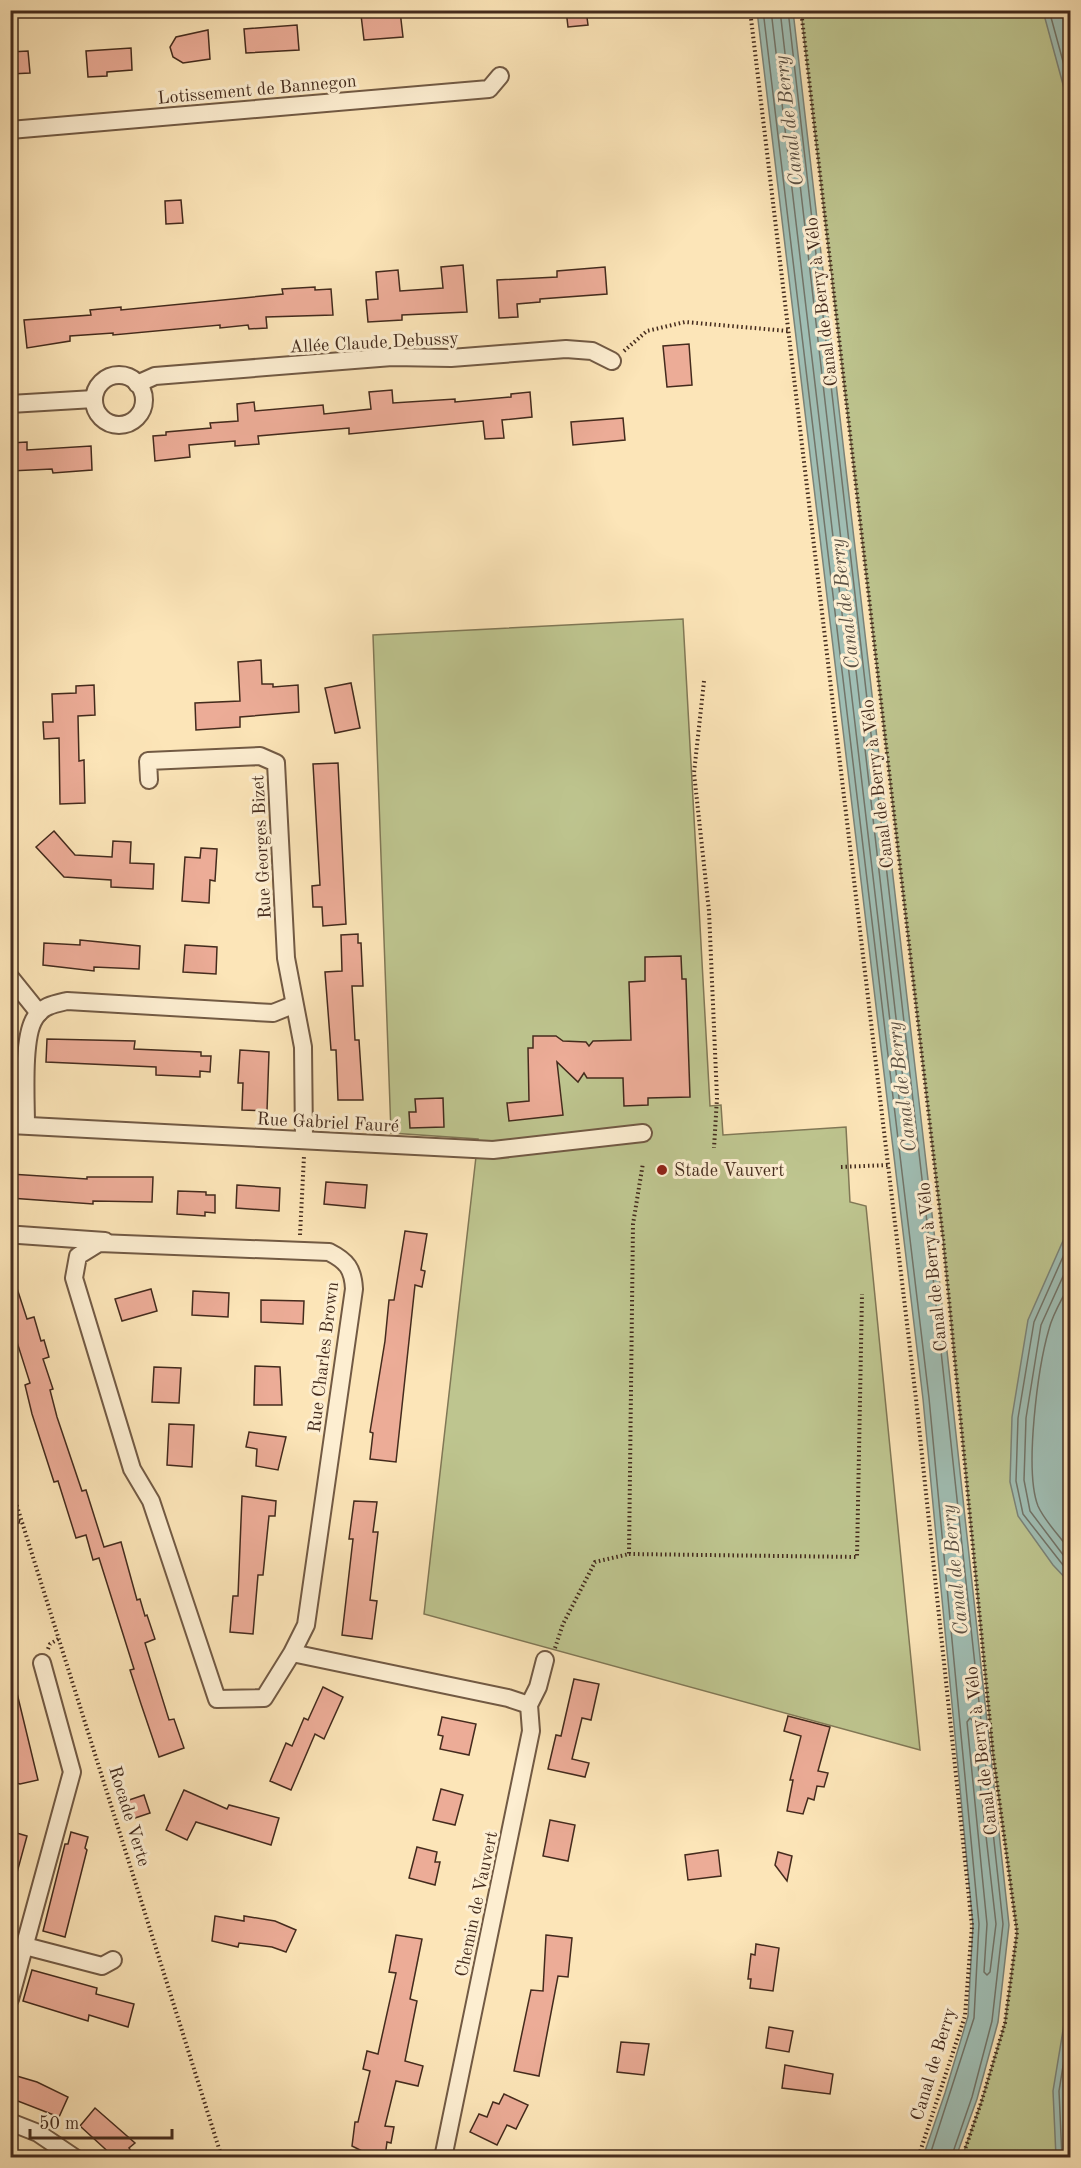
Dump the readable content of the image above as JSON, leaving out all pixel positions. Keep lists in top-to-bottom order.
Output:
{
  "streets": {
    "street": [
      "Lotissement de Bannegon",
      "Allée Claude Debussy",
      "Rue Georges Bizet",
      "Rue Gabriel Fauré",
      "Rue Charles Brown",
      "Chemin de Vauvert"
    ],
    "path": ["Canal de Berry à Vélo", "Rocade Verte", "Canal de Berry"]
  },
  "crossings": [
    ["Rue Georges Bizet", "Rue Gabriel Fauré"]
  ],
  "water": ["Canal de Berry"],
  "places": ["Stade Vauvert"],
  "scale_bar": "50 m"
}
